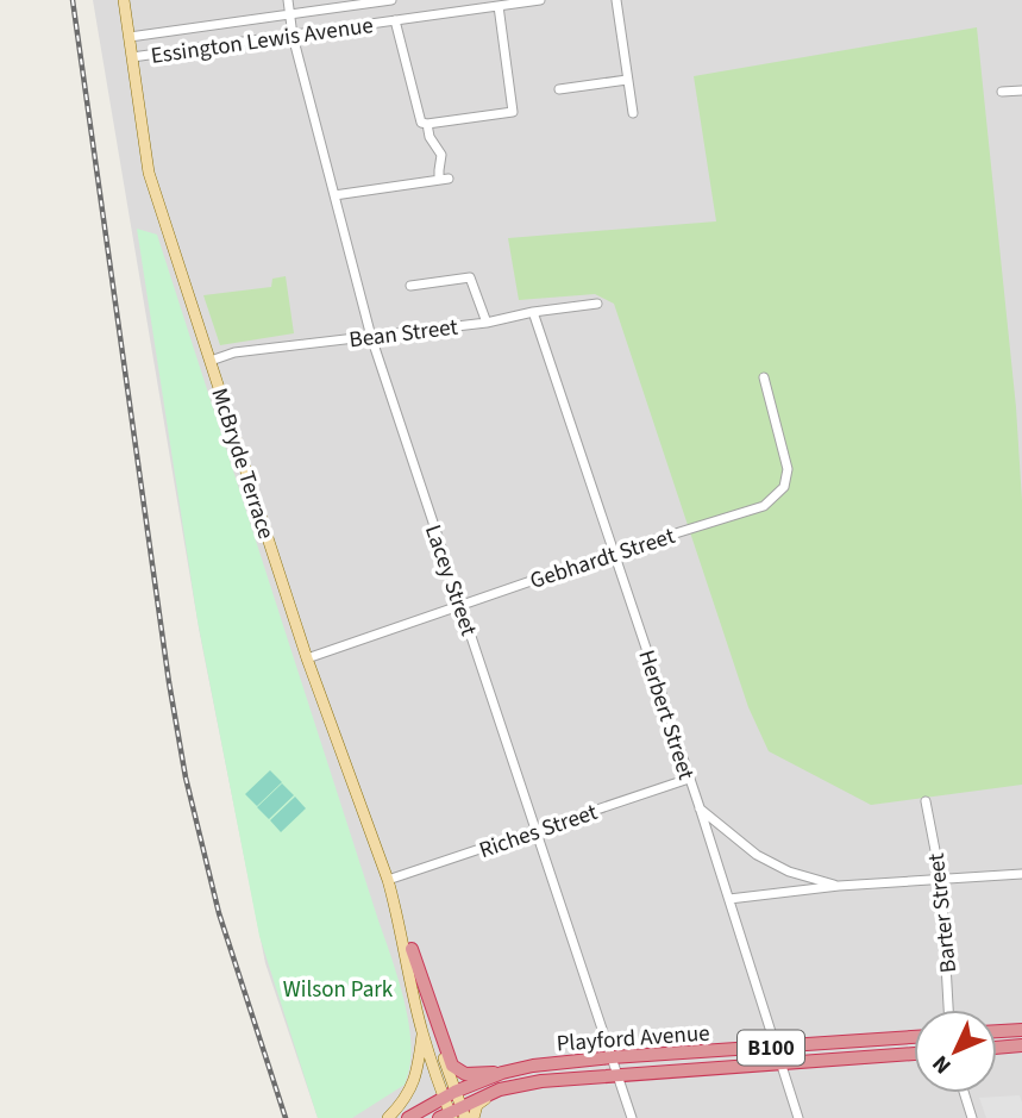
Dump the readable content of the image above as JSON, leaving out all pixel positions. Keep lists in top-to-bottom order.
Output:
{
  "streets": {
    "highway": ["Playford Avenue", "B100"],
    "main road": ["McBryde Terrace"],
    "street": [
      "Essington Lewis Avenue",
      "Bean Street",
      "Gebhardt Street",
      "Lacey Street",
      "Herbert Street",
      "Riches Street",
      "Barter Street"
    ]
  },
  "crossings": [
    ["Essington Lewis Avenue", "McBryde Terrace"],
    ["Essington Lewis Avenue", "Lacey Street"],
    ["Bean Street", "McBryde Terrace"],
    ["Bean Street", "Lacey Street"],
    ["Bean Street", "Herbert Street"],
    ["McBryde Terrace", "Gebhardt Street"],
    ["McBryde Terrace", "Riches Street"],
    ["McBryde Terrace", "Playford Avenue"],
    ["McBryde Terrace", "B100"],
    ["Gebhardt Street", "Lacey Street"],
    ["Gebhardt Street", "Herbert Street"],
    ["Lacey Street", "Riches Street"],
    ["Lacey Street", "Playford Avenue"],
    ["Herbert Street", "Riches Street"],
    ["Herbert Street", "Playford Avenue"],
    ["Playford Avenue", "B100"]
  ],
  "parks": ["Wilson Park"],
  "north": "bottom left"
}
